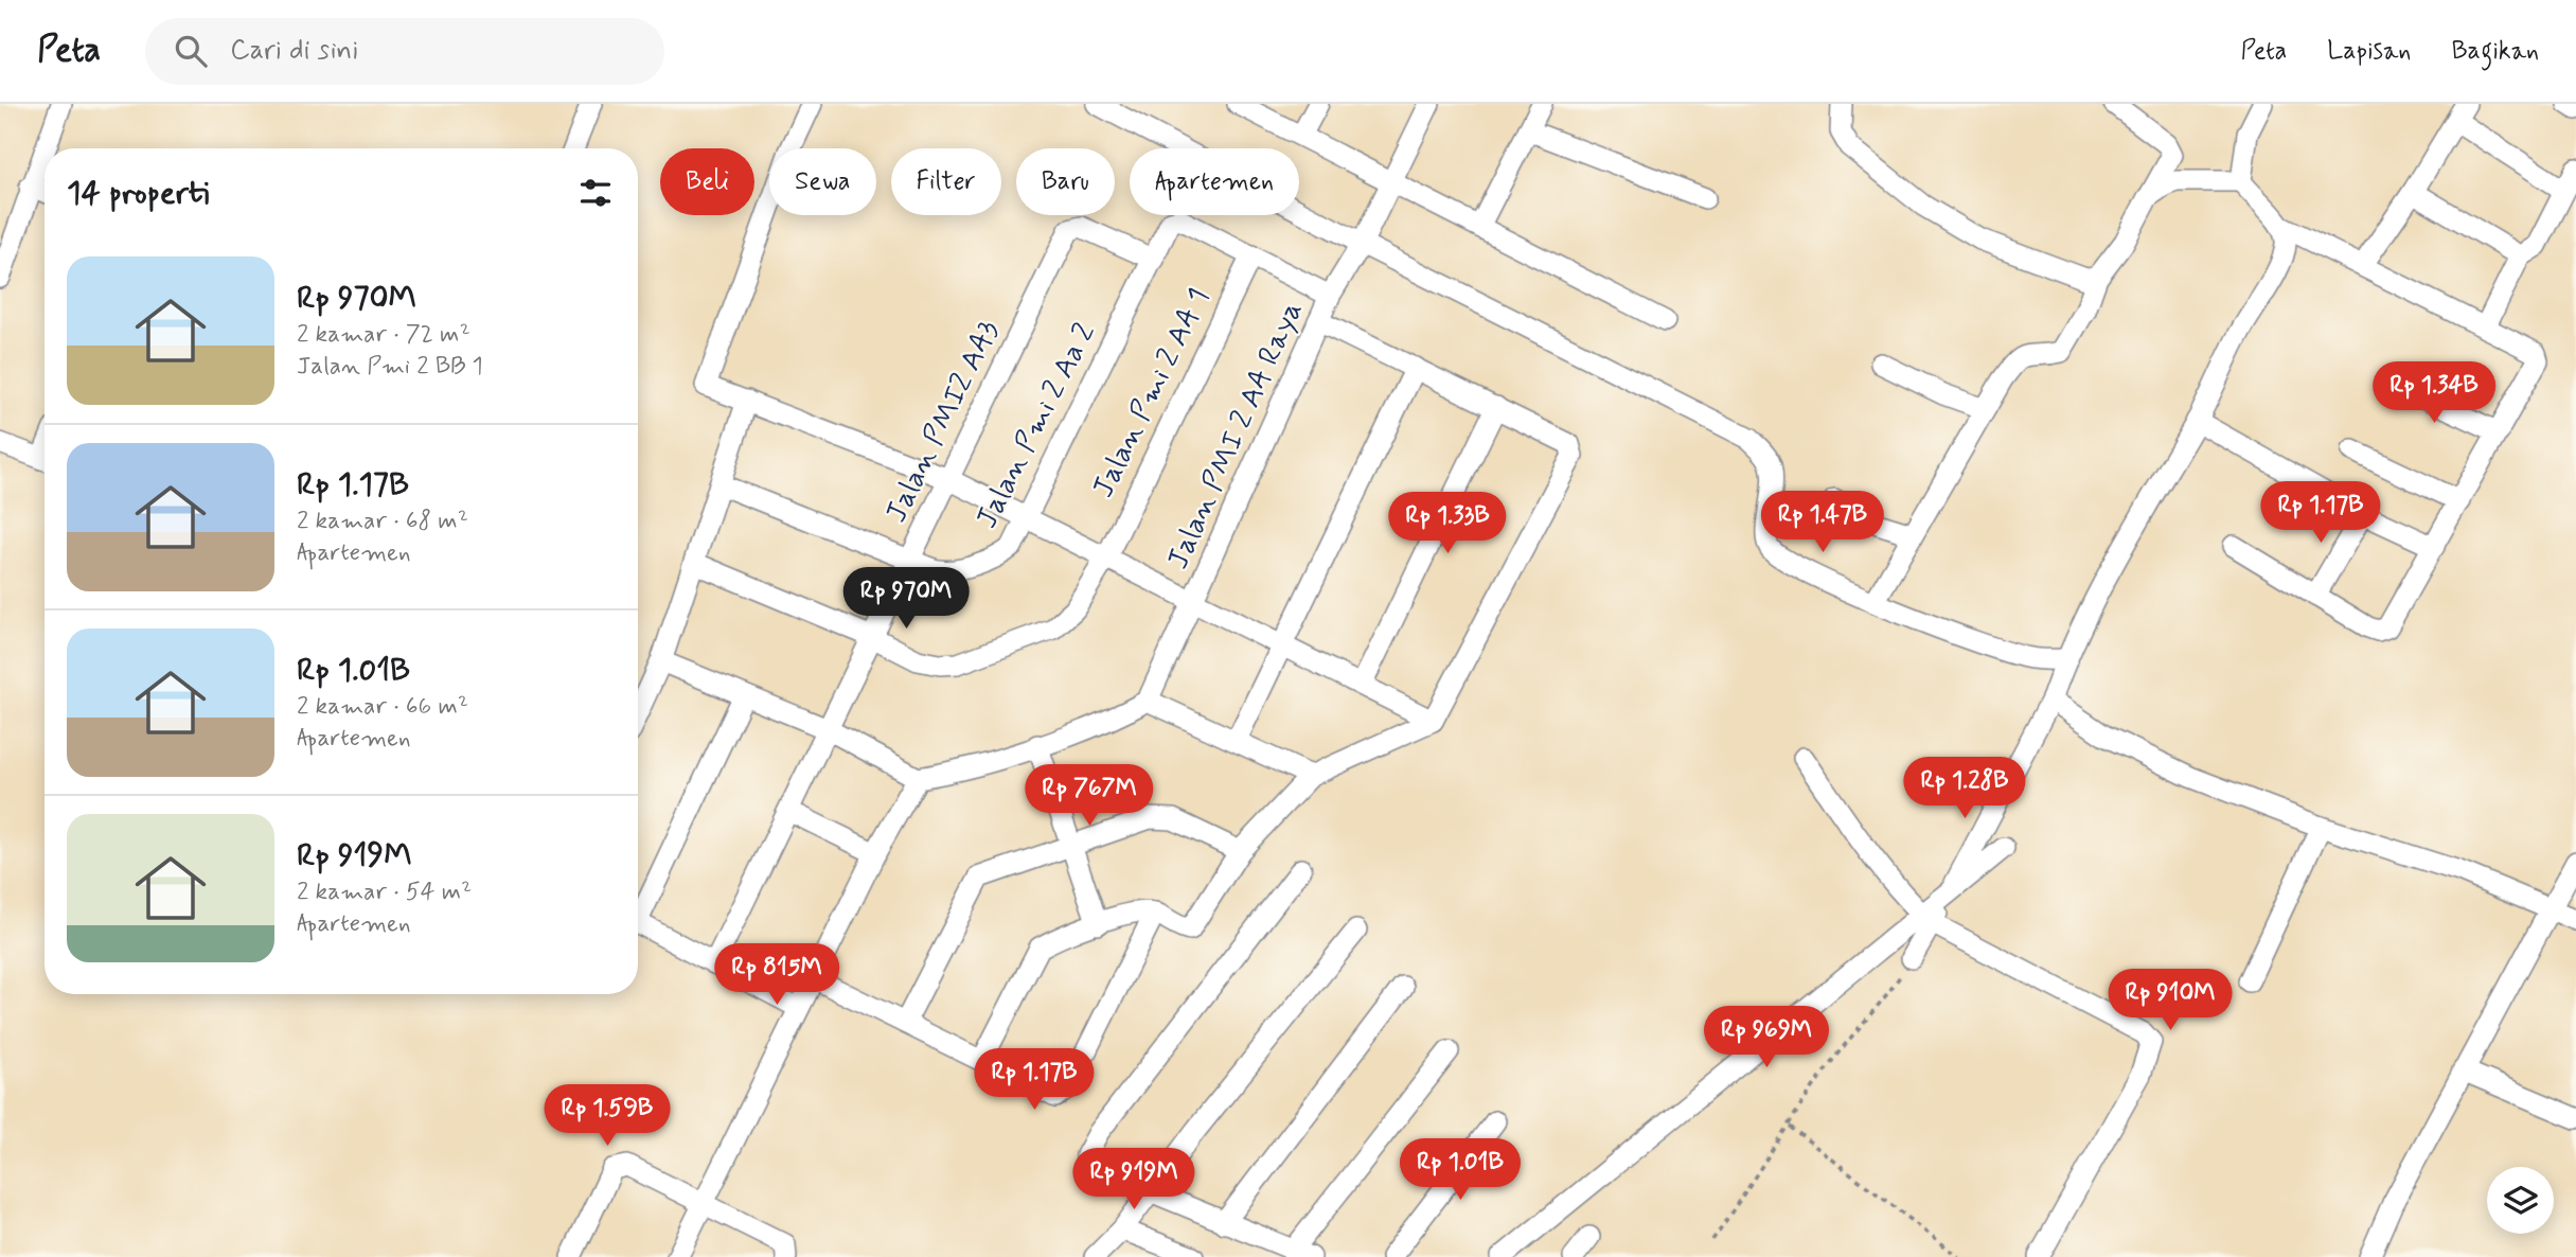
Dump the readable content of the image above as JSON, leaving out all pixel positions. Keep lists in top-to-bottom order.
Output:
{
  "streets": {
    "street": [
      "Jalan Pmi 2 AA 1",
      "Jalan PMI2 AA3",
      "Jalan Pmi 2 Aa 2",
      "Jalan PMI 2 AA Raya"
    ]
  },
  "crossings": [
    ["Jalan Pmi 2 AA 1", "Jalan PMI2 AA3"],
    ["Jalan Pmi 2 AA 1", "Jalan Pmi 2 Aa 2"],
    ["Jalan PMI2 AA3", "Jalan Pmi 2 Aa 2"]
  ],
  "page": {
    "header": "Peta",
    "search": "Cari di sini",
    "nav": ["Peta", "Lapisan", "Bagikan"],
    "chip": [
      "Beli",
      "Sewa",
      "Filter",
      "Baru",
      "Apartemen"
    ],
    "heading": "14 properti",
    "list": [
      {
        "name": "Rp 970M",
        "note": "2 kamar · 72 m² · Jalan Pmi 2 BB 1"
      },
      {
        "name": "Rp 1.17B",
        "note": "2 kamar · 68 m² · Apartemen"
      },
      {
        "name": "Rp 1.01B",
        "note": "2 kamar · 66 m² · Apartemen"
      },
      {
        "name": "Rp 919M",
        "note": "2 kamar · 54 m² · Apartemen"
      }
    ],
    "price": [
      "Rp 1.34B",
      "Rp 1.17B",
      "Rp 1.47B",
      "Rp 1.33B",
      "Rp 970M",
      "Rp 1.28B",
      "Rp 767M",
      "Rp 815M",
      "Rp 910M",
      "Rp 969M",
      "Rp 1.17B",
      "Rp 1.59B",
      "Rp 1.01B",
      "Rp 919M"
    ]
  }
}
